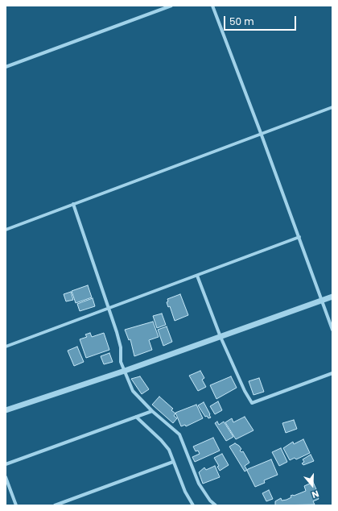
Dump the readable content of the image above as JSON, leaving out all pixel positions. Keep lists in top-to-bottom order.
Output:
{
  "scale_bar": "50 m",
  "north": "bottom"
}
